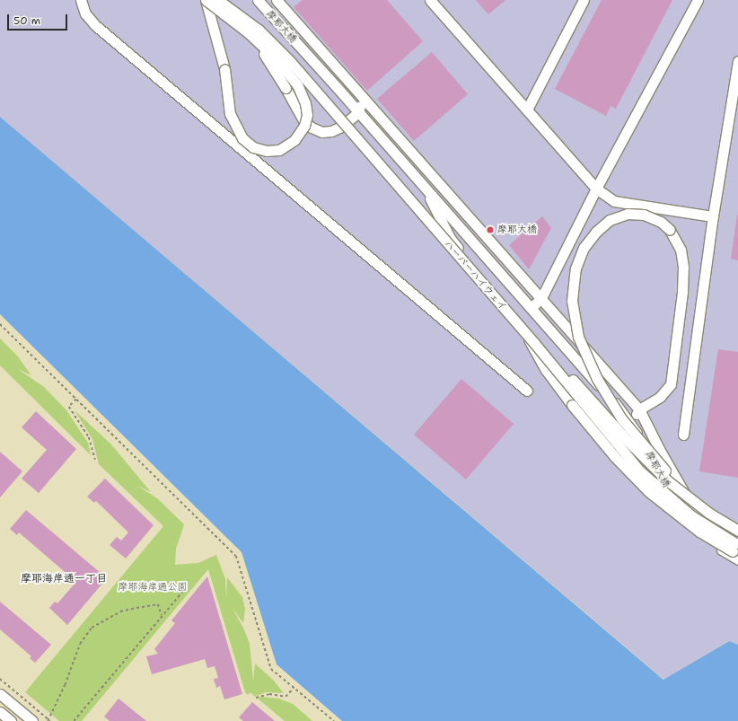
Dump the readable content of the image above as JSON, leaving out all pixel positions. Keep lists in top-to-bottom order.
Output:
{
  "streets": {
    "street": ["摩耶大橋", "ハーバーハイウェイ"]
  },
  "districts": ["摩耶海岸通一丁目"],
  "parks": ["摩耶海岸通公園"],
  "places": ["摩耶大橋"],
  "scale_bar": "50 m"
}
